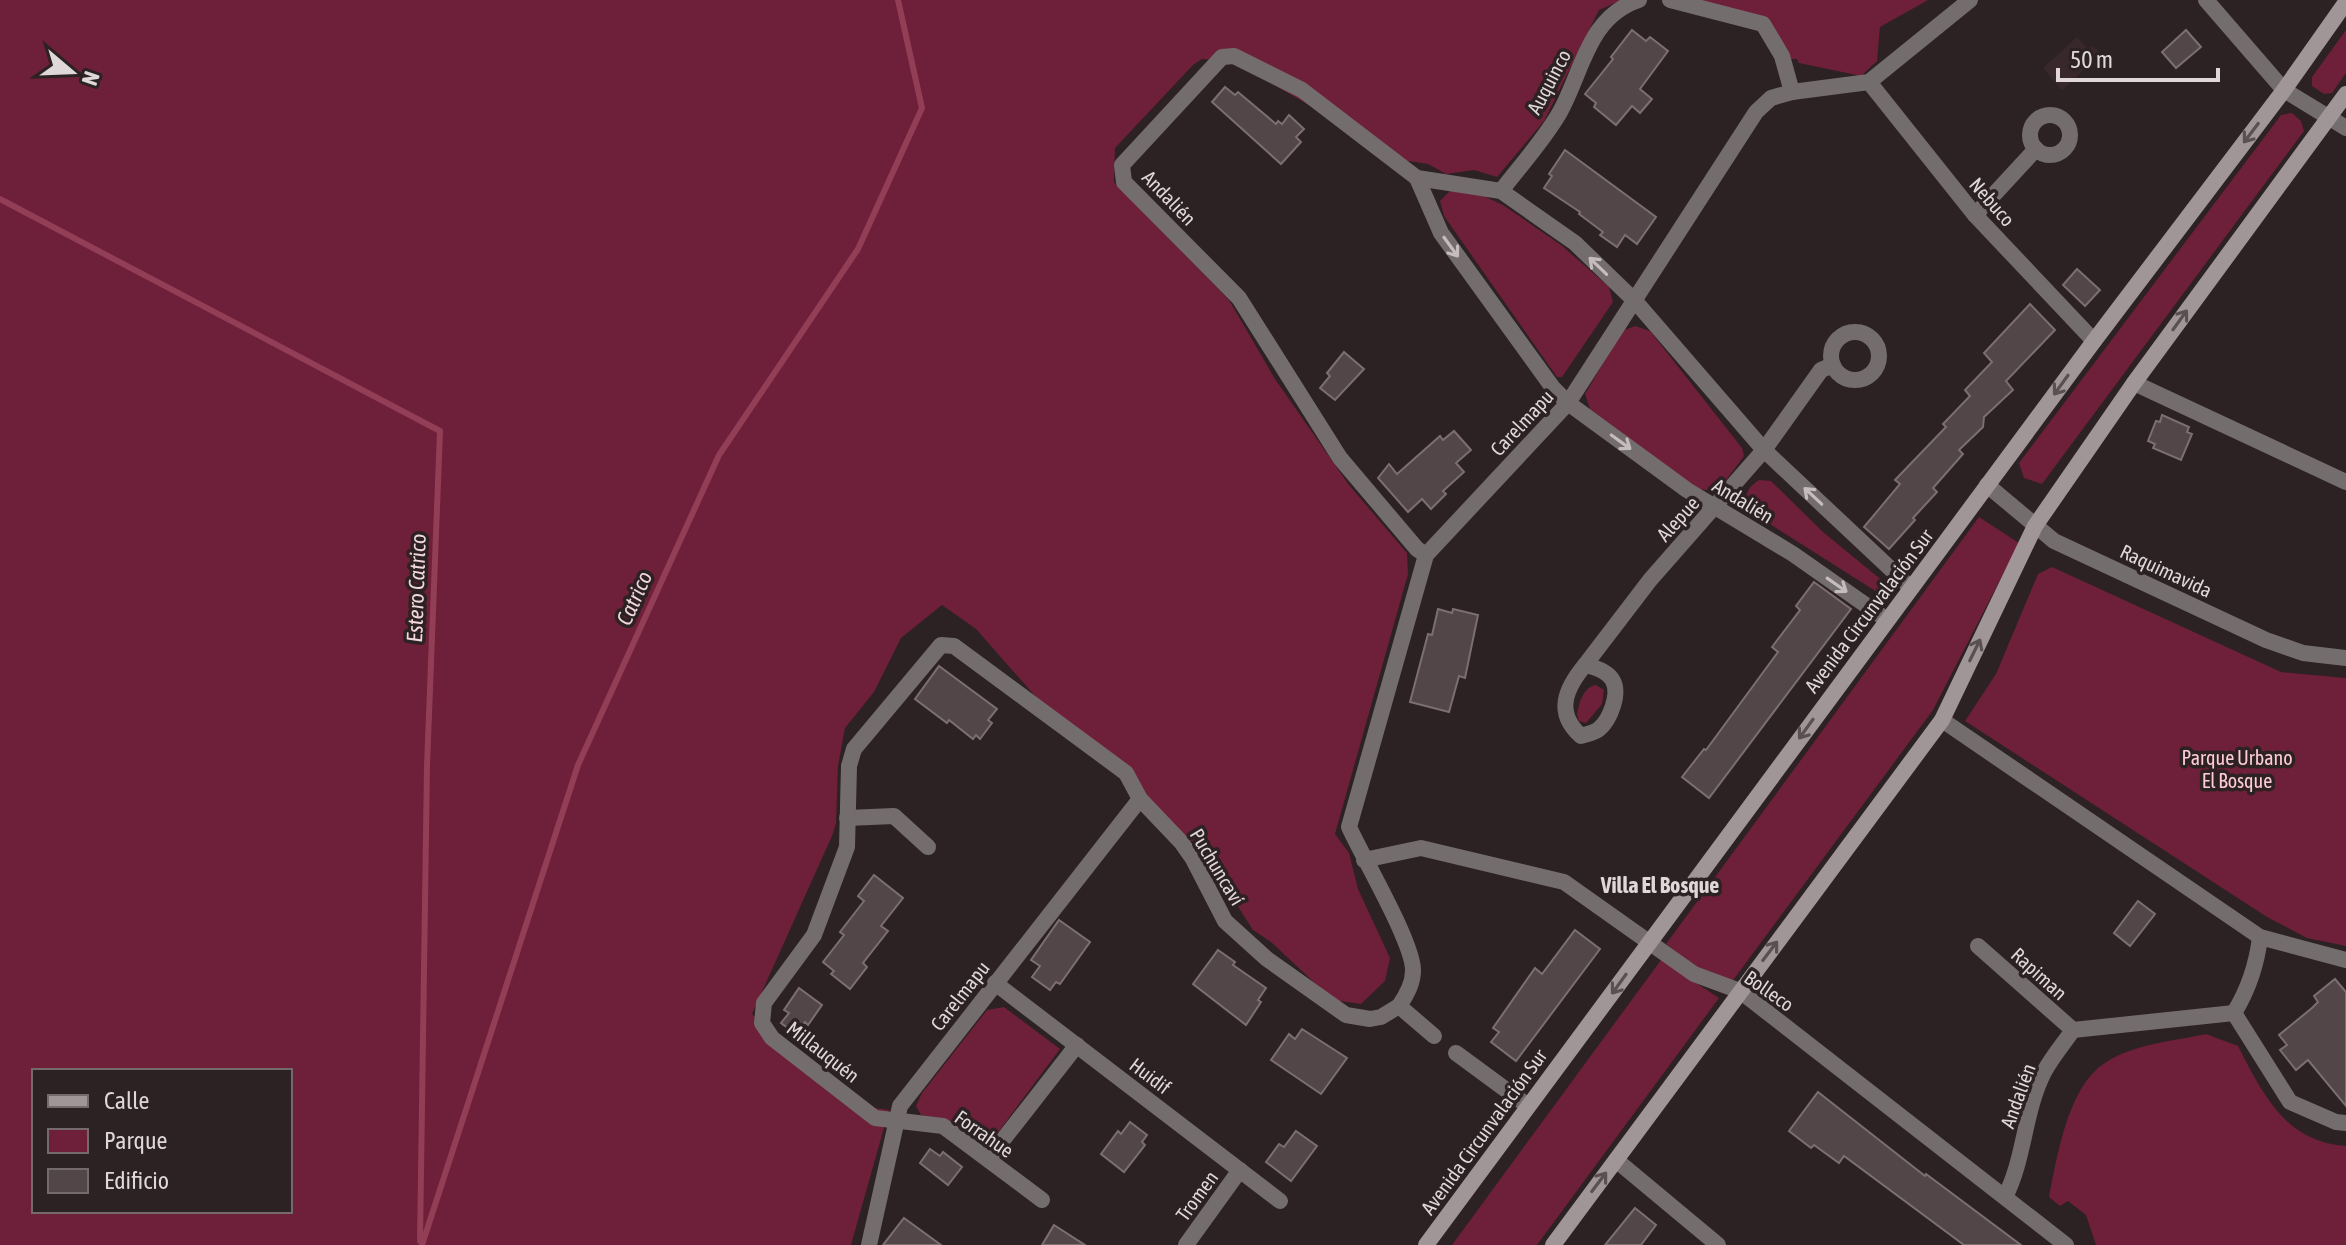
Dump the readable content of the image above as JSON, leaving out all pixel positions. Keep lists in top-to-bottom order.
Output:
{
  "streets": {
    "main road": ["Avenida Circunvalación Sur"],
    "street": [
      "Auquinco",
      "Andalién",
      "Nebuco",
      "Carelmapu",
      "Alepue",
      "Raquimavida",
      "Puchuncaví",
      "Rapiman",
      "Bolleco",
      "Millauquén",
      "Huidif",
      "Forrahue",
      "Tromen"
    ]
  },
  "crossings": [
    ["Auquinco", "Andalién"],
    ["Andalién", "Carelmapu"],
    ["Andalién", "Alepue"],
    ["Andalién", "Avenida Circunvalación Sur"],
    ["Andalién", "Rapiman"],
    ["Andalién", "Bolleco"],
    ["Nebuco", "Carelmapu"],
    ["Nebuco", "Avenida Circunvalación Sur"],
    ["Carelmapu", "Puchuncaví"],
    ["Carelmapu", "Bolleco"],
    ["Carelmapu", "Millauquén"],
    ["Carelmapu", "Huidif"],
    ["Carelmapu", "Forrahue"],
    ["Raquimavida", "Avenida Circunvalación Sur"],
    ["Avenida Circunvalación Sur", "Bolleco"],
    ["Puchuncaví", "Millauquén"],
    ["Millauquén", "Forrahue"],
    ["Huidif", "Tromen"]
  ],
  "districts": ["Villa El Bosque"],
  "water": ["Estero Catrico", "Catrico"],
  "parks": ["Parque Urbano El Bosque"],
  "legend": ["Calle", "Parque", "Edificio"],
  "scale_bar": "50 m",
  "north": "right"
}
